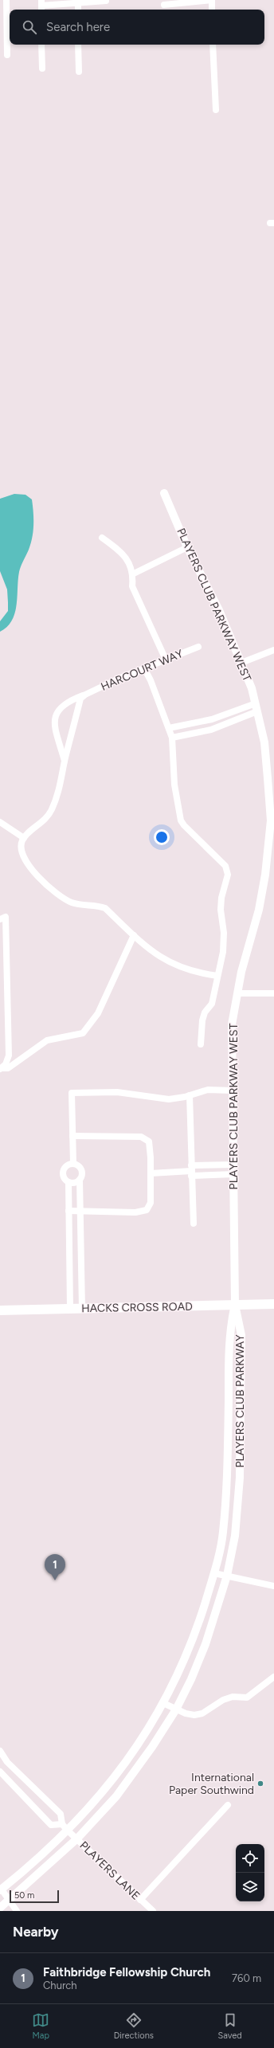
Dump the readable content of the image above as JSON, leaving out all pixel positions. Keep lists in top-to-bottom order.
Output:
{
  "streets": {
    "main road": ["HACKS CROSS ROAD"],
    "street": [
      "PLAYERS CLUB PARKWAY WEST",
      "HARCOURT WAY",
      "PLAYERS CLUB PARKWAY",
      "PLAYERS LANE"
    ]
  },
  "crossings": [
    ["PLAYERS CLUB PARKWAY WEST", "HACKS CROSS ROAD"],
    ["PLAYERS CLUB PARKWAY WEST", "PLAYERS CLUB PARKWAY"],
    ["HACKS CROSS ROAD", "PLAYERS CLUB PARKWAY"],
    ["PLAYERS CLUB PARKWAY", "PLAYERS LANE"]
  ],
  "places": ["International Paper Southwind"],
  "scale_bar": "50 m",
  "page": {
    "search": "Search here",
    "pins": "1",
    "scale": "50 m",
    "heading": "Nearby",
    "list": [
      {
        "mark": "1",
        "name": "Faithbridge Fellowship Church",
        "note": "Church",
        "value": "760 m"
      }
    ],
    "nav": ["Map", "Directions", "Saved"]
  }
}
